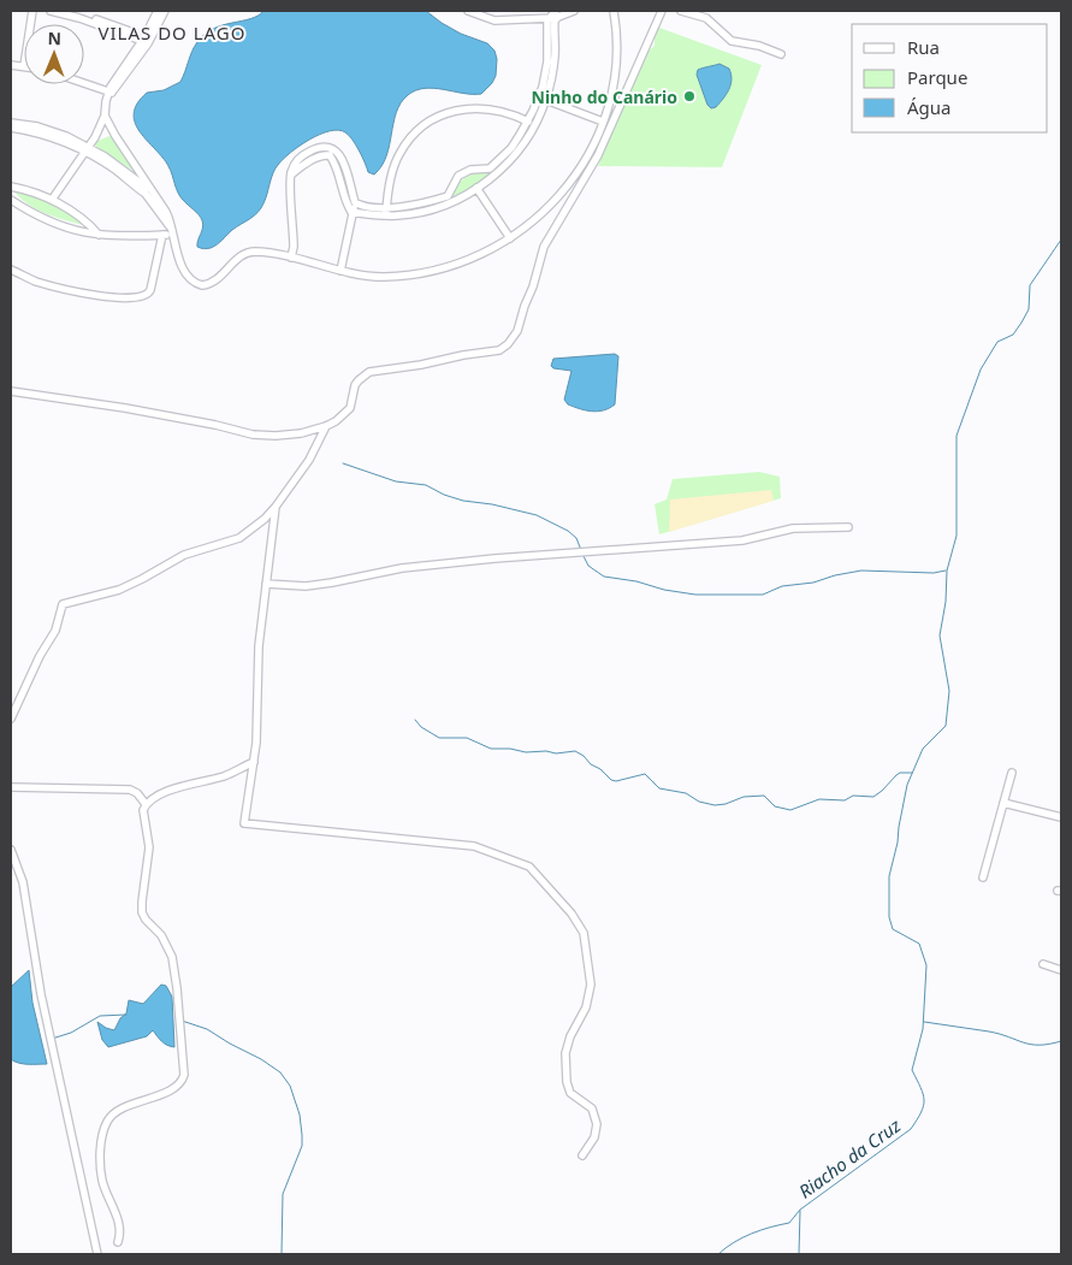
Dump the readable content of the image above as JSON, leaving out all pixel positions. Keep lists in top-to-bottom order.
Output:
{
  "districts": ["VILAS DO LAGO"],
  "water": ["Riacho da Cruz"],
  "places": ["Ninho do Canário"],
  "legend": ["Rua", "Parque", "Água"],
  "north": "top"
}
